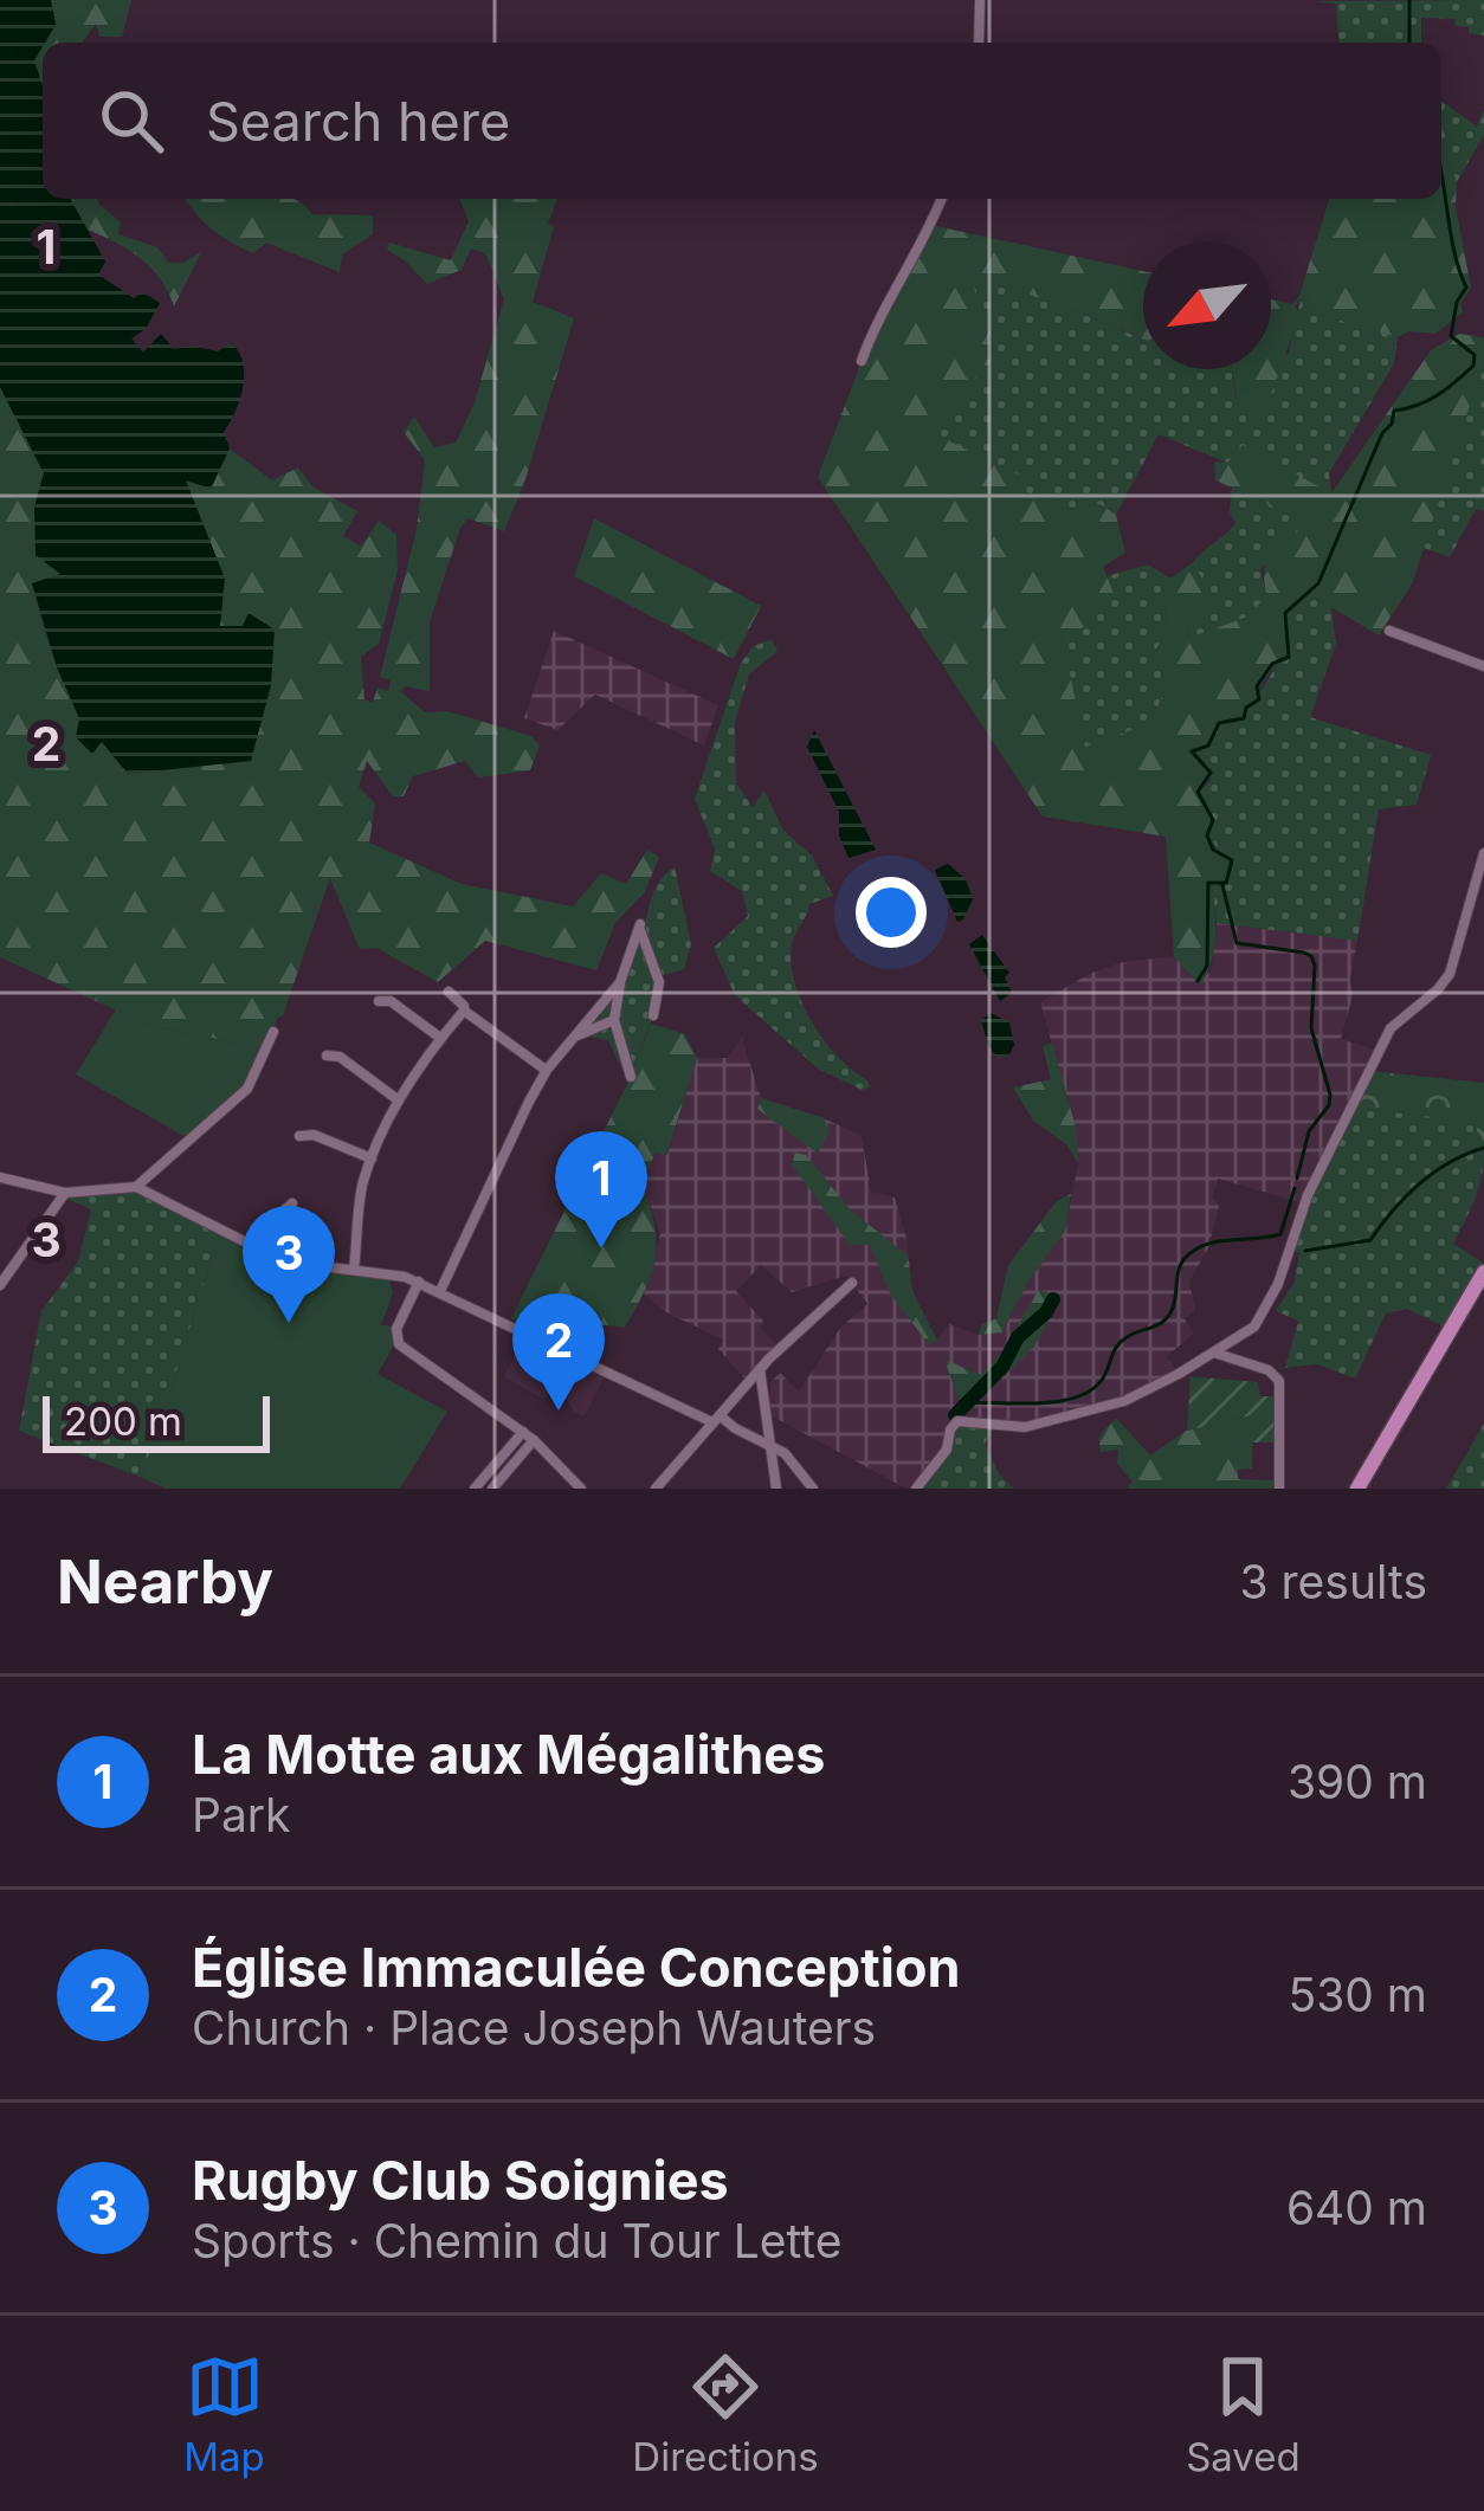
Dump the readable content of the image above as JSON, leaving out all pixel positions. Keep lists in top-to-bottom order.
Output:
{
  "scale_bar": "200 m",
  "north": "bottom left",
  "page": {
    "search": "Search here",
    "pins": ["1", "3", "2"],
    "scale": "200 m",
    "heading": ["Nearby", "3 results"],
    "list": [
      {
        "mark": "1",
        "name": "La Motte aux Mégalithes",
        "note": "Park",
        "value": "390 m"
      },
      {
        "mark": "2",
        "name": "Église Immaculée Conception",
        "note": "Church · Place Joseph Wauters",
        "value": "530 m"
      },
      {
        "mark": "3",
        "name": "Rugby Club Soignies",
        "note": "Sports · Chemin du Tour Lette",
        "value": "640 m"
      }
    ],
    "nav": ["Map", "Directions", "Saved"]
  },
  "grid": {
    "rows": ["1", "2", "3"]
  }
}
